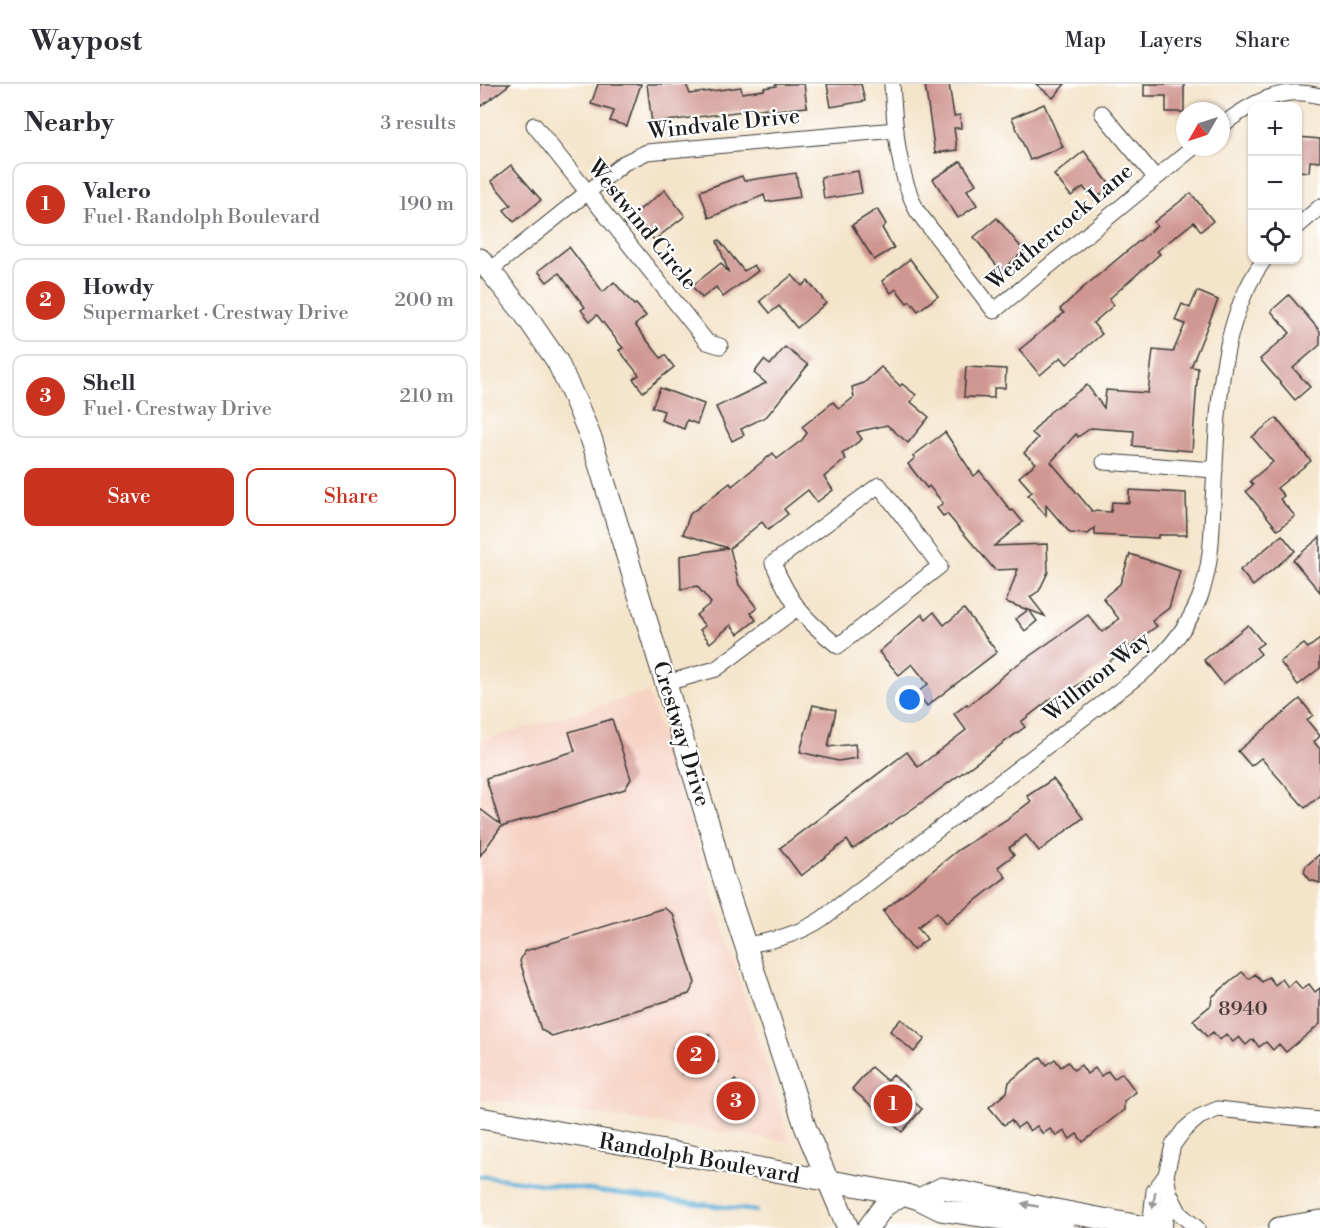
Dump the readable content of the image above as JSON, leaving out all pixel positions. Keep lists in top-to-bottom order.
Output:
{
  "streets": {
    "main road": ["Crestway Drive", "Randolph Boulevard"],
    "street": [
      "Windvale Drive",
      "Westwind Circle",
      "Weathercock Lane",
      "Willmon Way"
    ]
  },
  "crossings": [
    ["Windvale Drive", "Westwind Circle"],
    ["Windvale Drive", "Weathercock Lane"],
    ["Windvale Drive", "Crestway Drive"],
    ["Willmon Way", "Crestway Drive"],
    ["Crestway Drive", "Randolph Boulevard"]
  ],
  "house_numbers": ["8940"],
  "north": "bottom left",
  "page": {
    "header": "Waypost",
    "nav": ["Map", "Layers", "Share"],
    "heading": ["Nearby", "3 results"],
    "map_buttons": ["+", "−"],
    "list": [
      {
        "mark": "1",
        "name": "Valero",
        "note": "Fuel · Randolph Boulevard",
        "value": "190 m"
      },
      {
        "mark": "2",
        "name": "Howdy",
        "note": "Supermarket · Crestway Drive",
        "value": "200 m"
      },
      {
        "mark": "3",
        "name": "Shell",
        "note": "Fuel · Crestway Drive",
        "value": "210 m"
      }
    ],
    "buttons": ["Save", "Share"],
    "pins": ["2", "3", "1"]
  }
}
